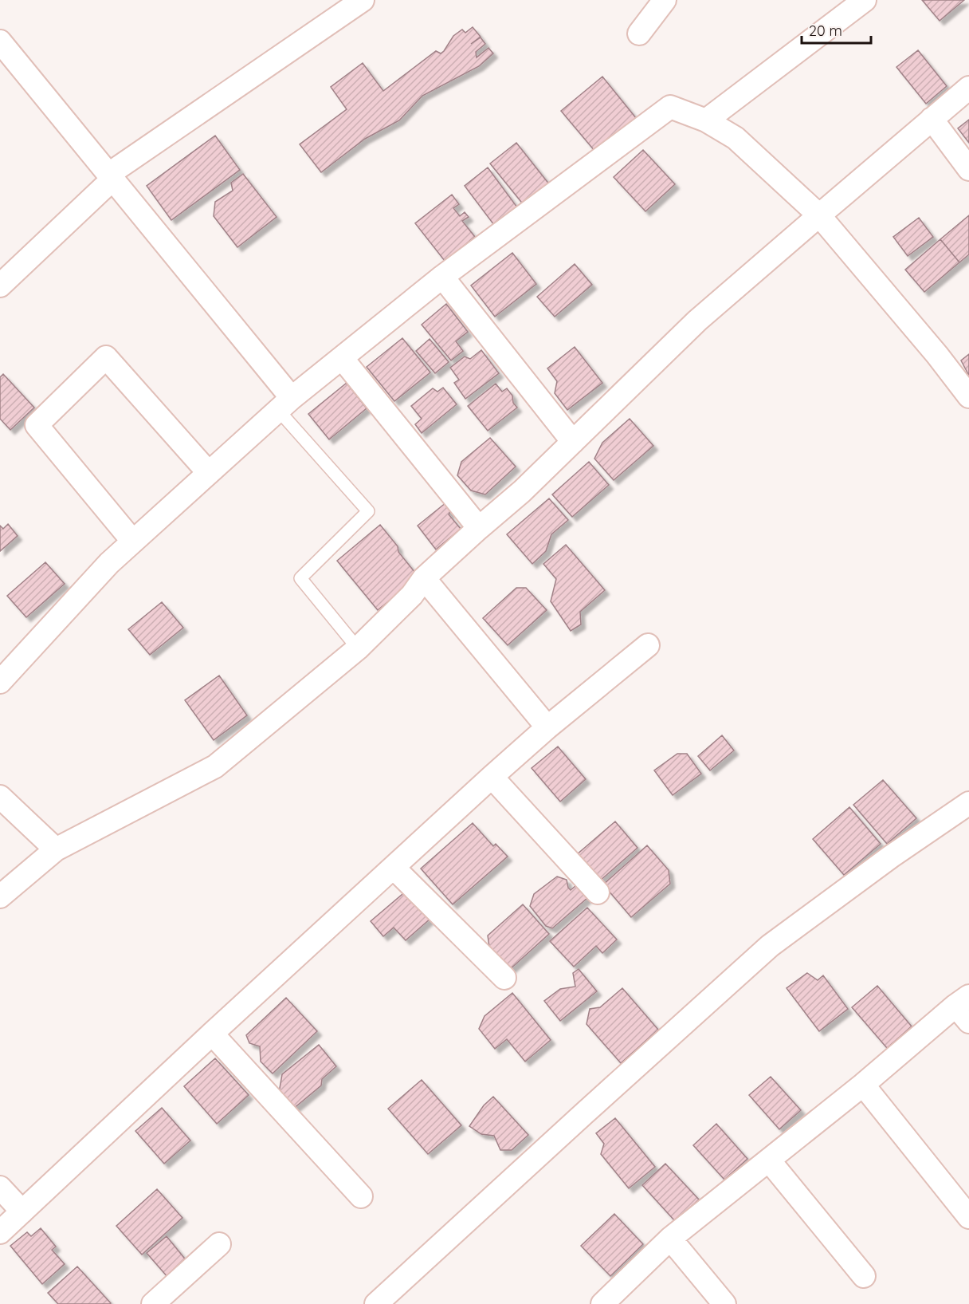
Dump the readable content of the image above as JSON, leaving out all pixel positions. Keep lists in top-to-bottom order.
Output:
{
  "scale_bar": "20 m"
}
